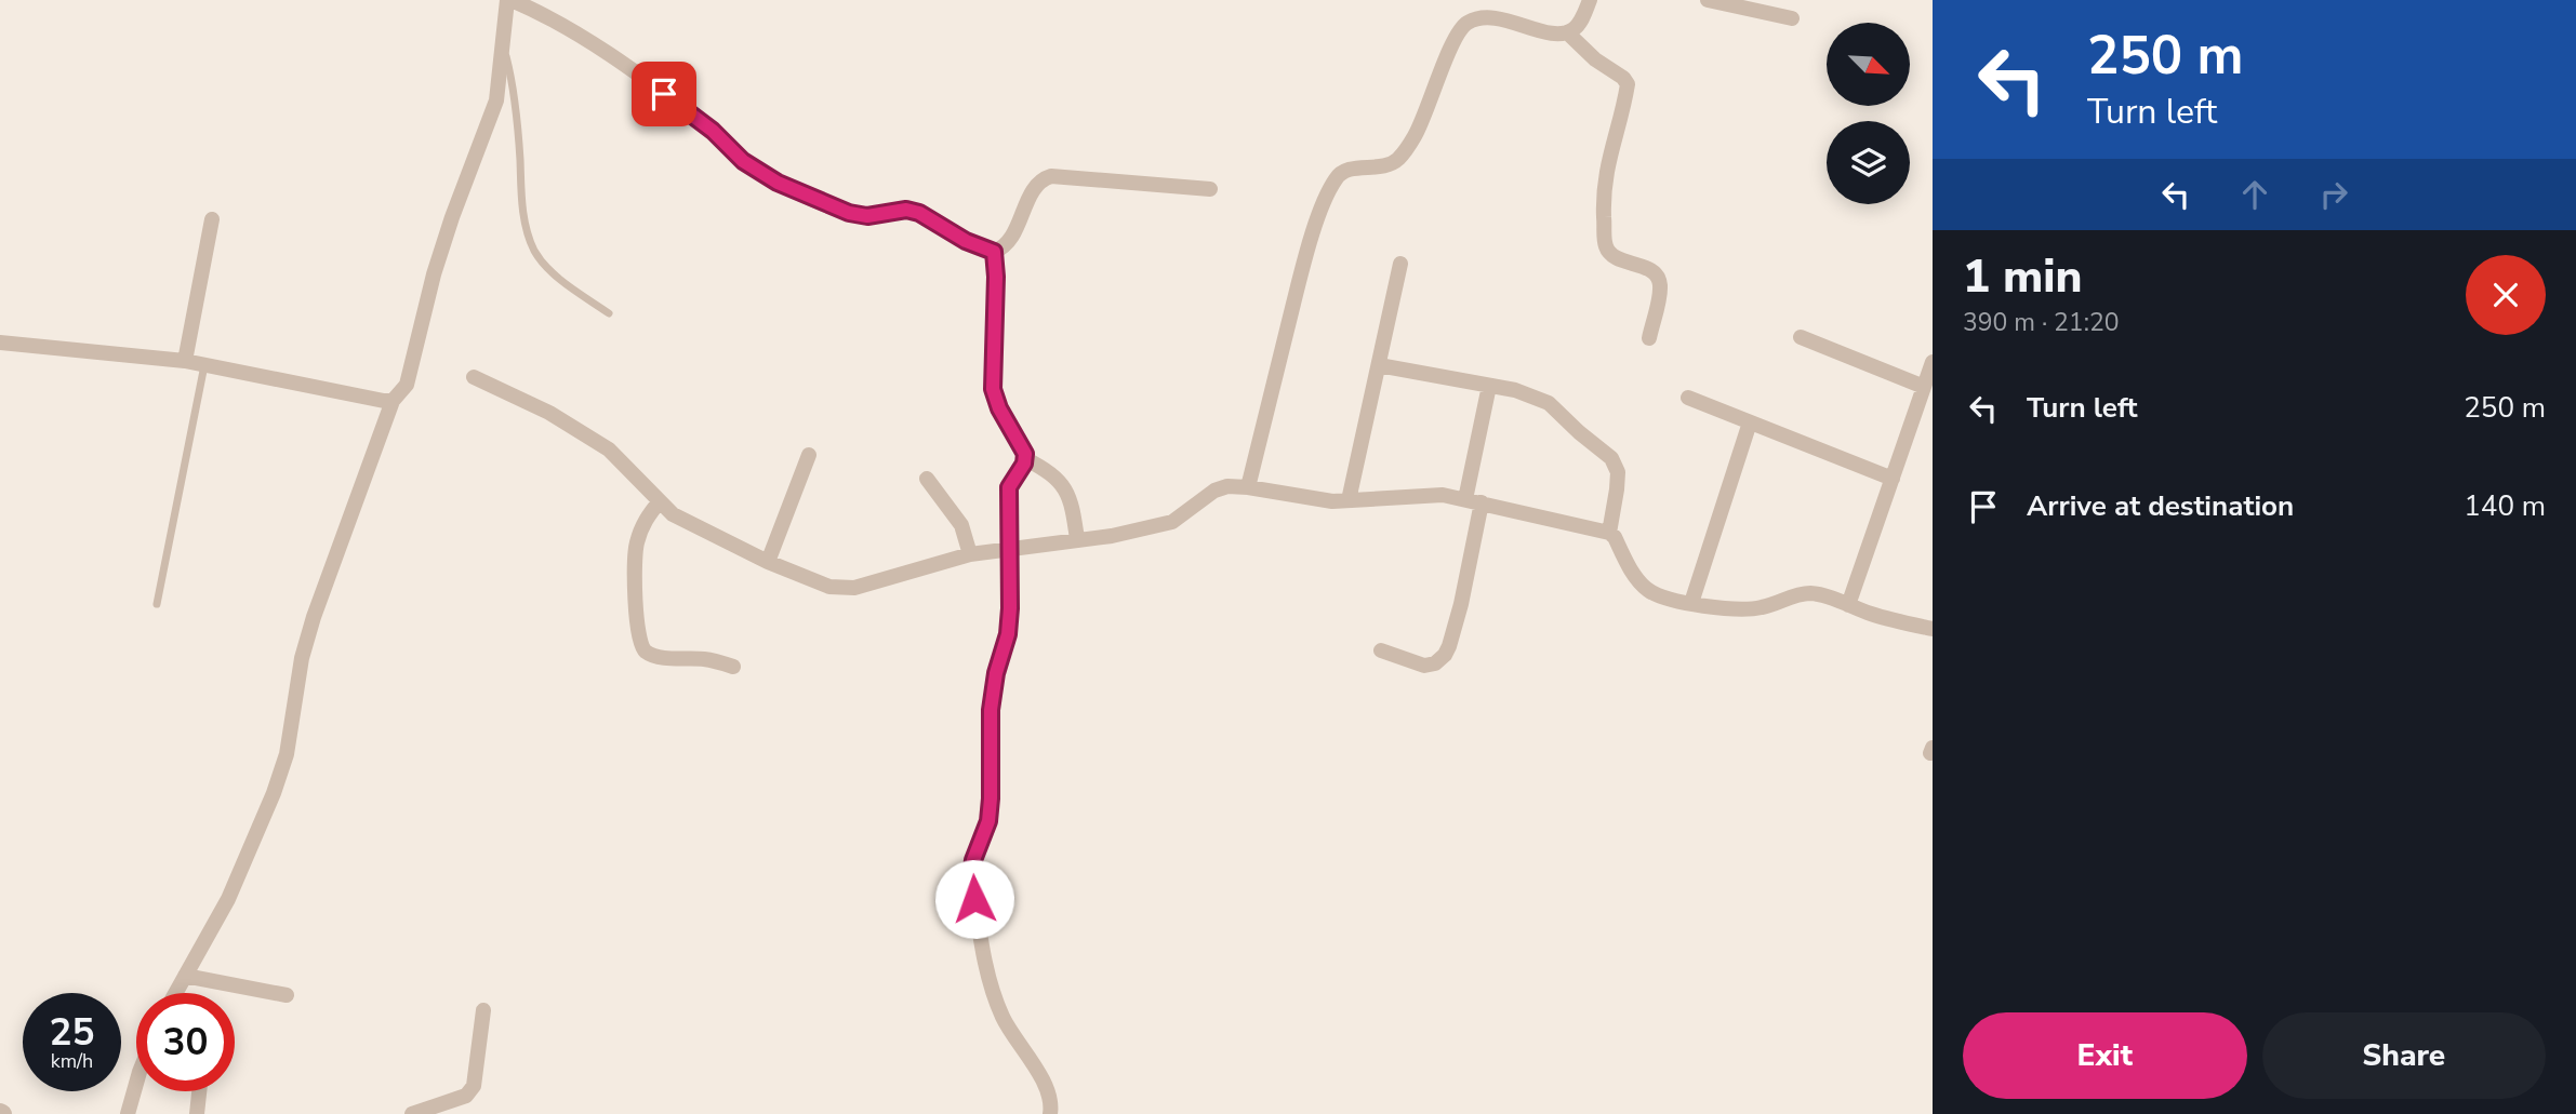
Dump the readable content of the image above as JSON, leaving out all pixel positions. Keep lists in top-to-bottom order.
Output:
{
  "north": "bottom right",
  "page": {
    "turn": ["250 m", "Turn left"],
    "heading": ["1 min", "390 m · 21:20"],
    "list": [
      {
        "name": "Turn left",
        "value": "250 m"
      },
      {
        "name": "Arrive at destination",
        "value": "140 m"
      }
    ],
    "speed": "25 km/h",
    "limit": "30",
    "buttons": ["Exit", "Share"]
  }
}
